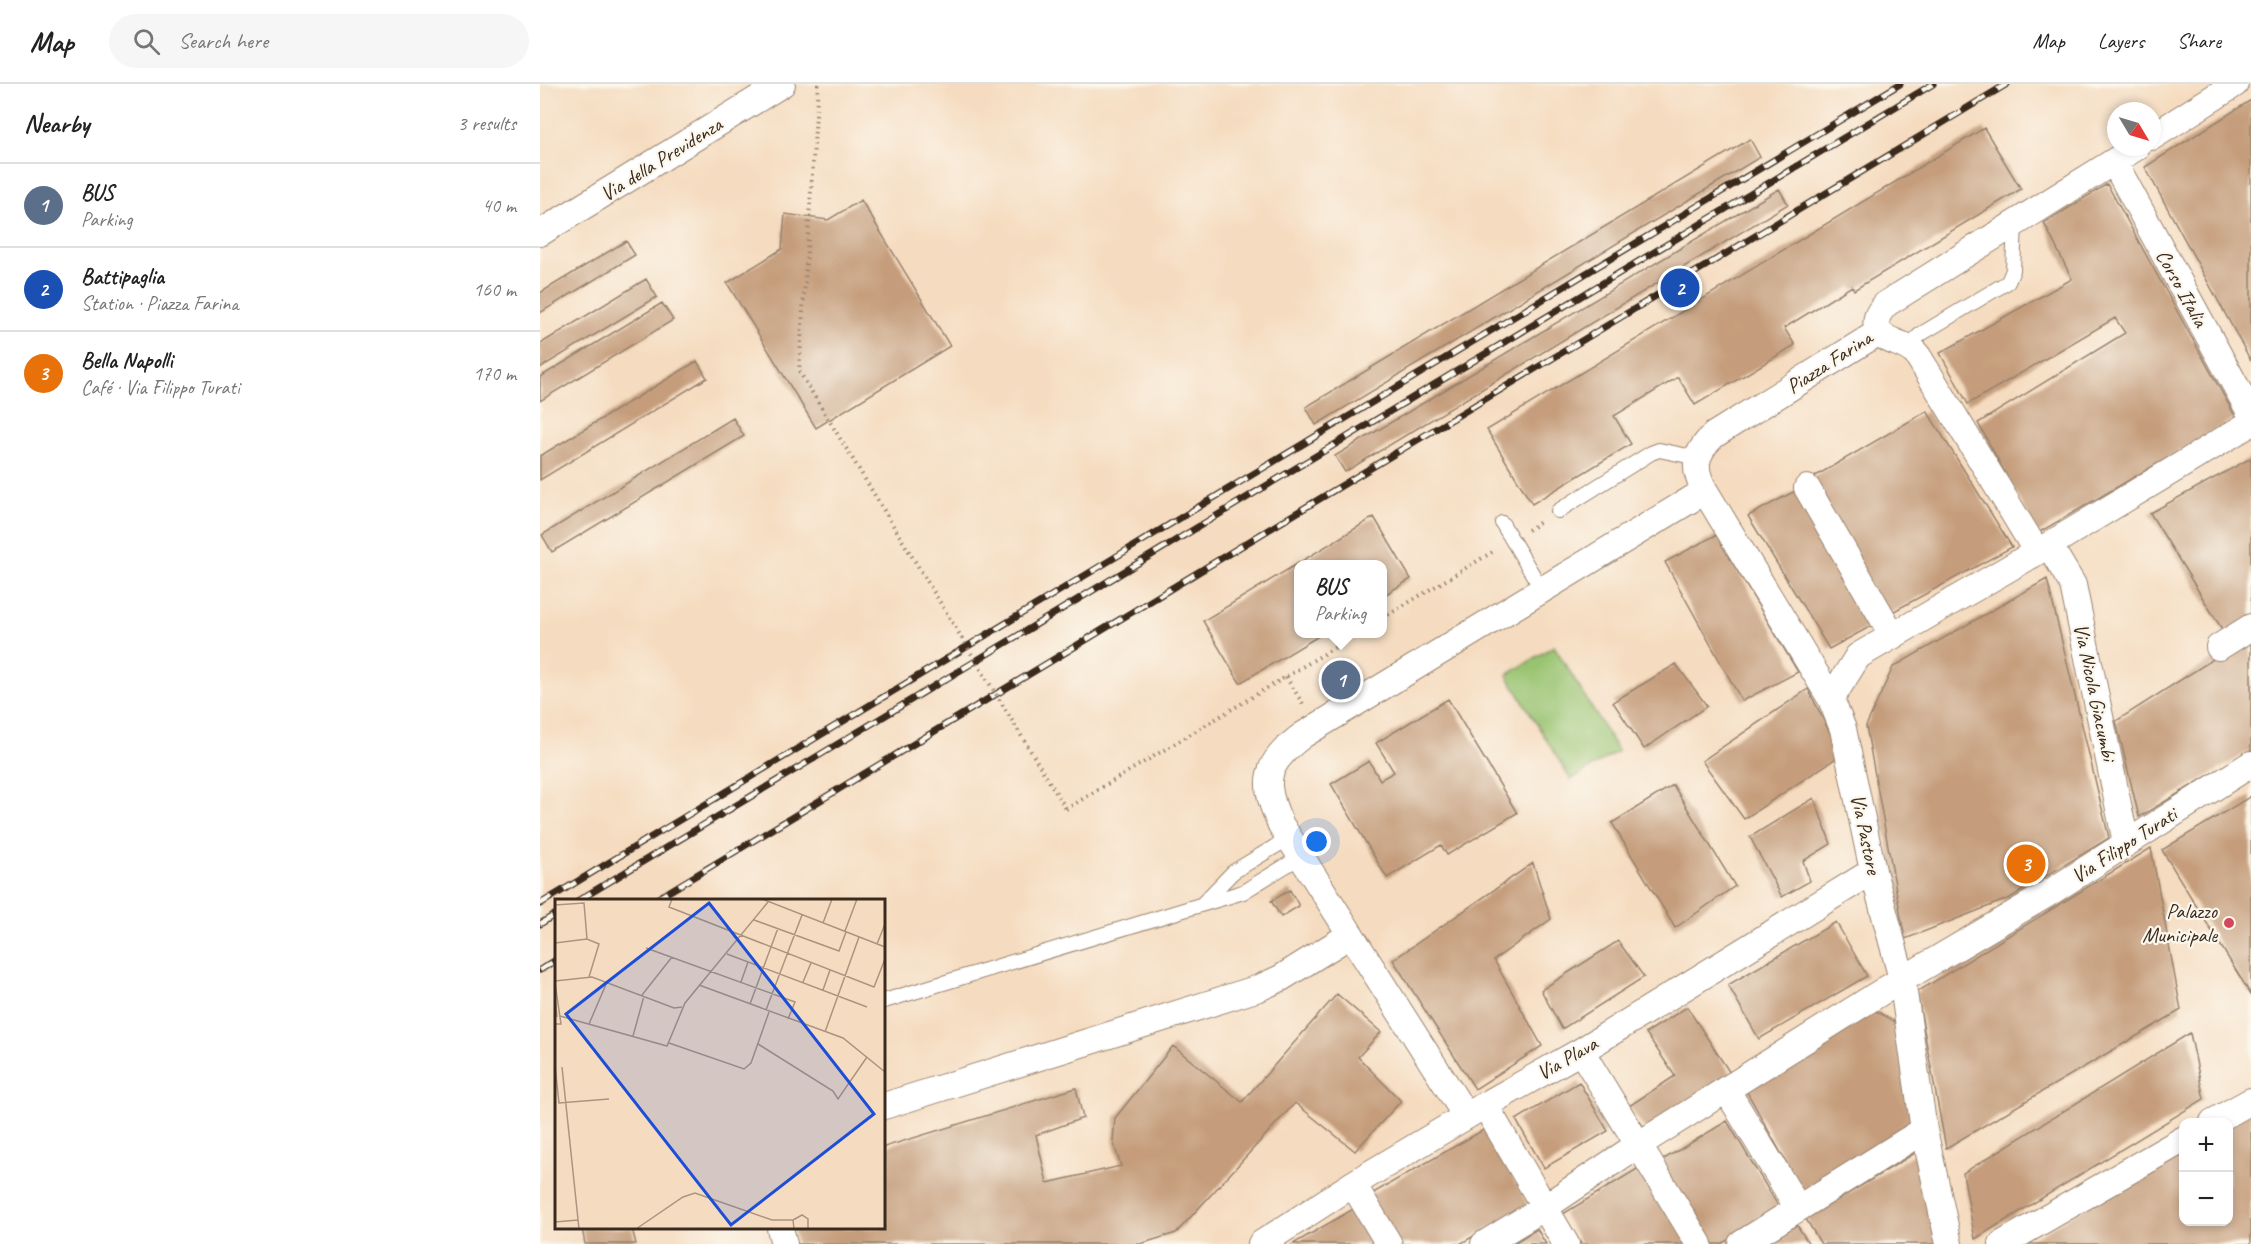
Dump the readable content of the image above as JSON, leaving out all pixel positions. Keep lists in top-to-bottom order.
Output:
{
  "streets": {
    "street": [
      "Via della Previdenza",
      "Corso Italia",
      "Piazza Farina",
      "Via Nicola Giacumbi",
      "Via Pastore",
      "Via Filippo Turati",
      "Via Plava"
    ]
  },
  "crossings": [
    ["Corso Italia", "Piazza Farina"],
    ["Piazza Farina", "Via Pastore"],
    ["Via Nicola Giacumbi", "Via Filippo Turati"],
    ["Via Pastore", "Via Filippo Turati"],
    ["Via Pastore", "Via Plava"]
  ],
  "places": ["Palazzo Municipale"],
  "north": "bottom right",
  "page": {
    "header": "Map",
    "search": "Search here",
    "nav": ["Map", "Layers", "Share"],
    "heading": ["Nearby", "3 results"],
    "list": [
      {
        "mark": "1",
        "name": "BUS",
        "note": "Parking",
        "value": "40 m"
      },
      {
        "mark": "2",
        "name": "Battipaglia",
        "note": "Station · Piazza Farina",
        "value": "160 m"
      },
      {
        "mark": "3",
        "name": "Bella Napolli",
        "note": "Café · Via Filippo Turati",
        "value": "170 m"
      }
    ],
    "pins": ["2", "1", "3"],
    "popup": ["BUS", "Parking"],
    "map_buttons": ["+", "−"]
  }
}
